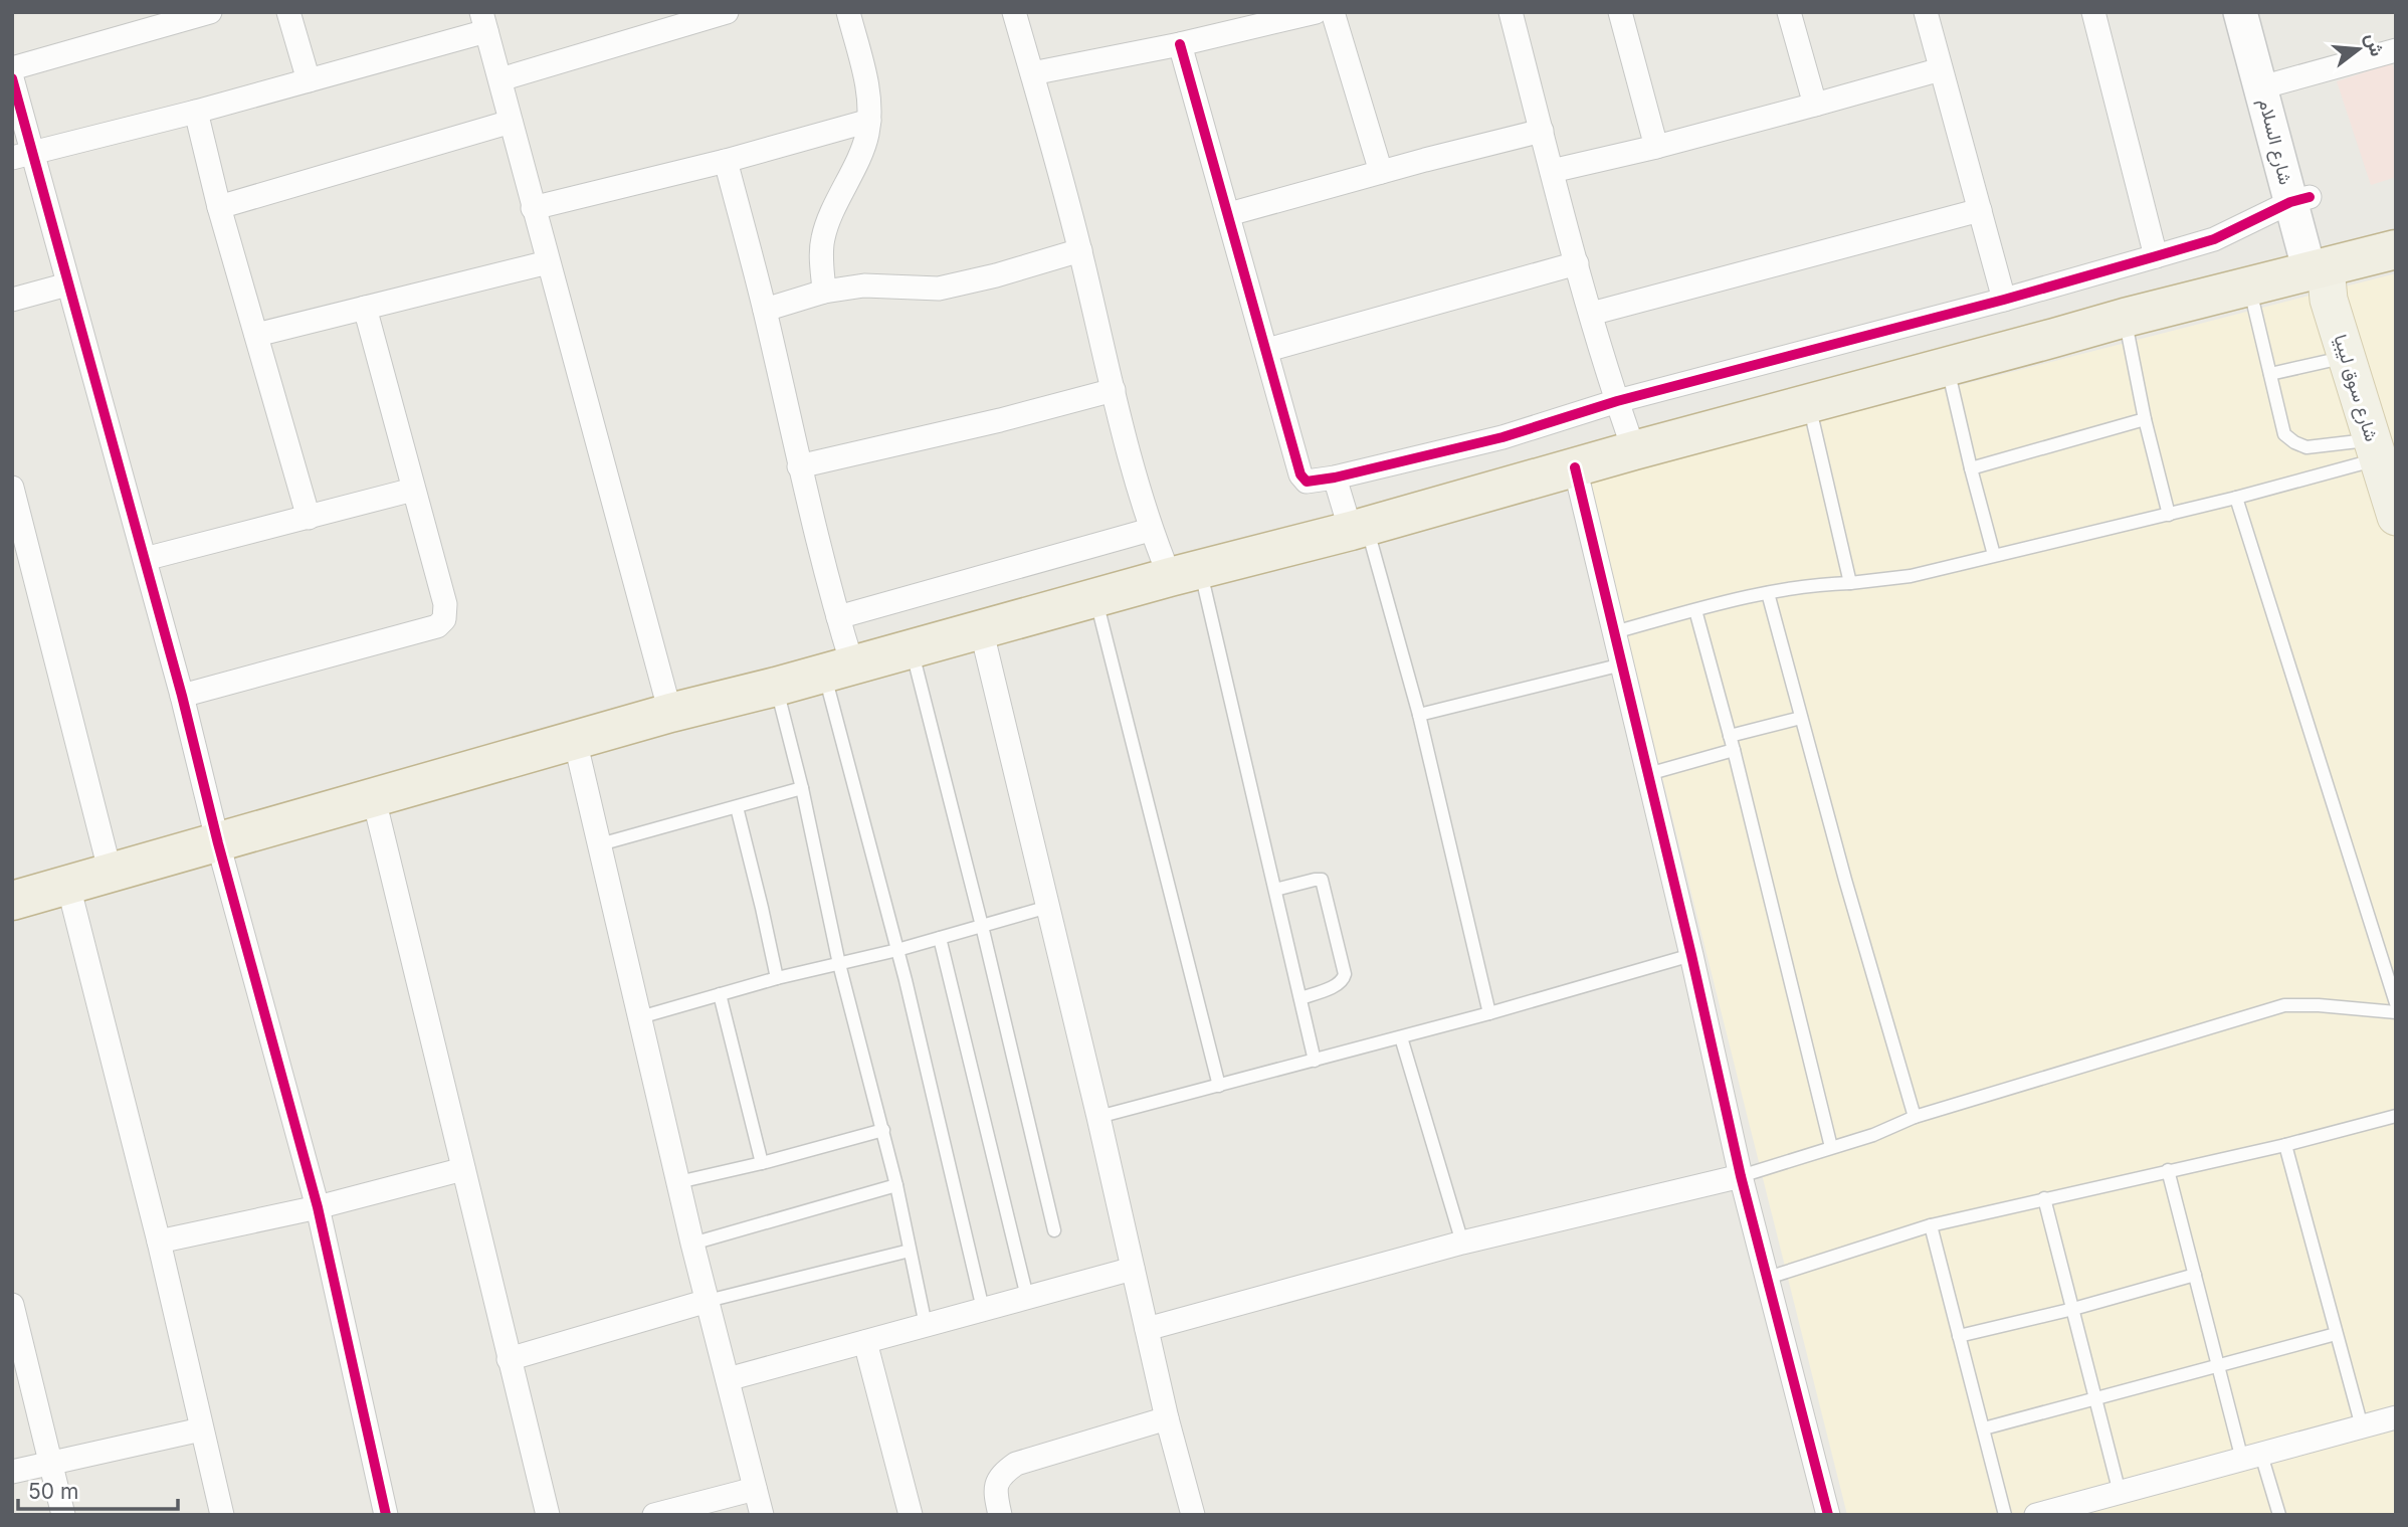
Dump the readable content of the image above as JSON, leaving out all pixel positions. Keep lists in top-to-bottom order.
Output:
{
  "streets": {
    "main road": ["شارع السلام", "شارع سوق ليبيا"]
  },
  "crossings": [
    ["شارع السلام", "شارع سوق ليبيا"]
  ],
  "scale_bar": "50 m",
  "north": "right"
}
